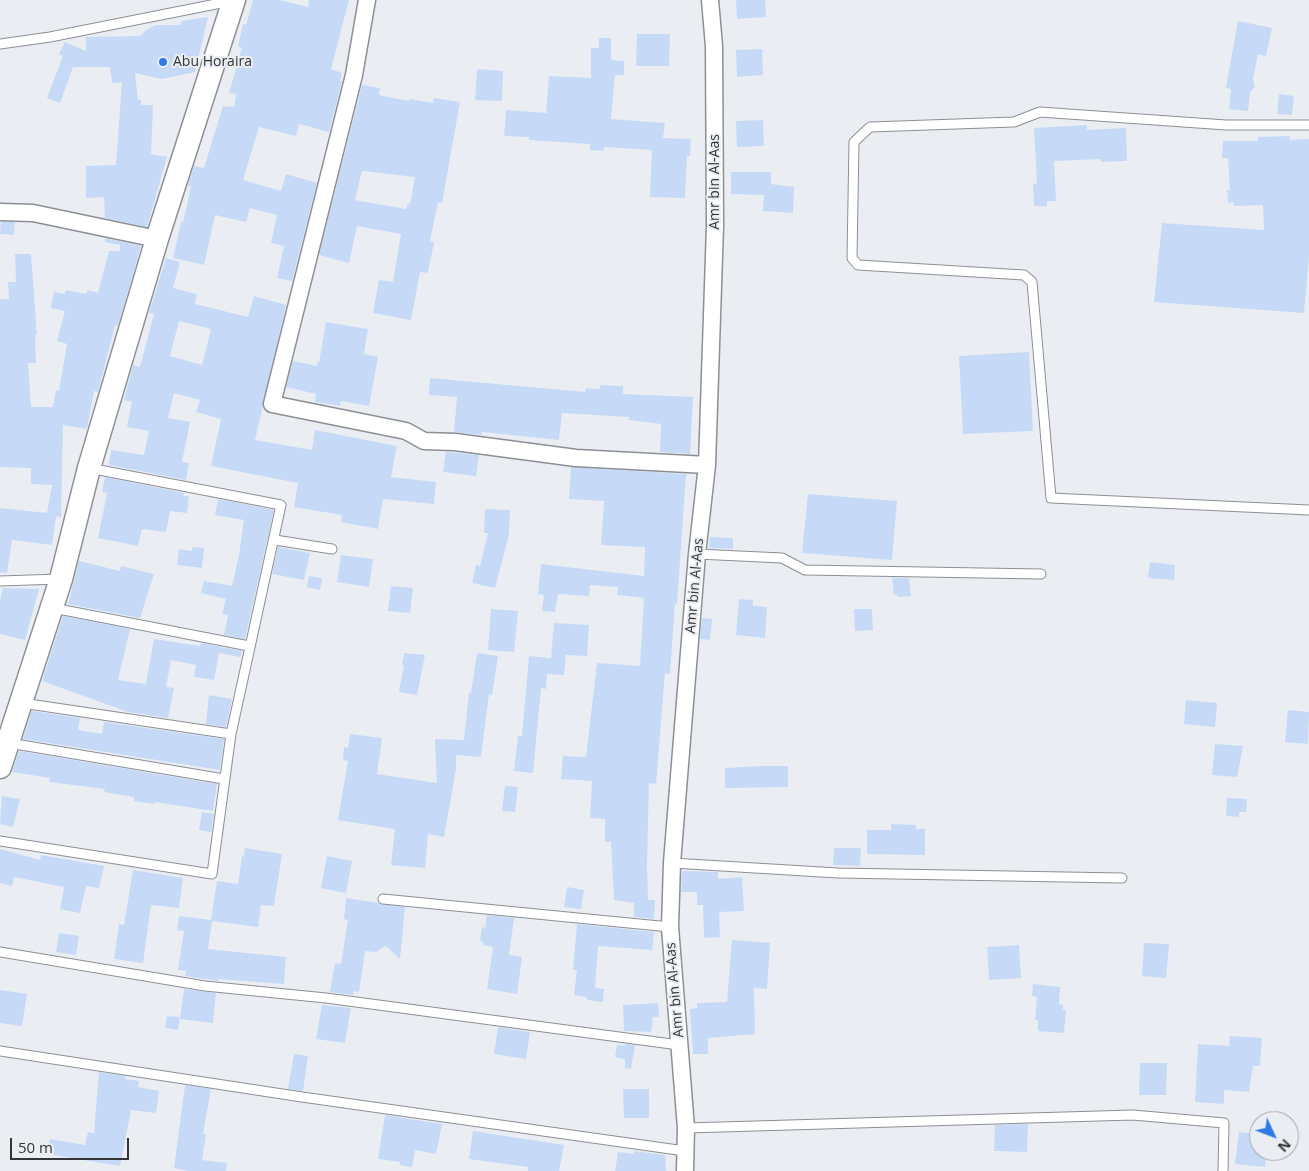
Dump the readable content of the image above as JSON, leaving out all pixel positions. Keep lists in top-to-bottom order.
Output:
{
  "streets": {
    "street": ["Amr bin Al-Aas"]
  },
  "places": ["Abu Horaira"],
  "scale_bar": "50 m",
  "north": "bottom right"
}
